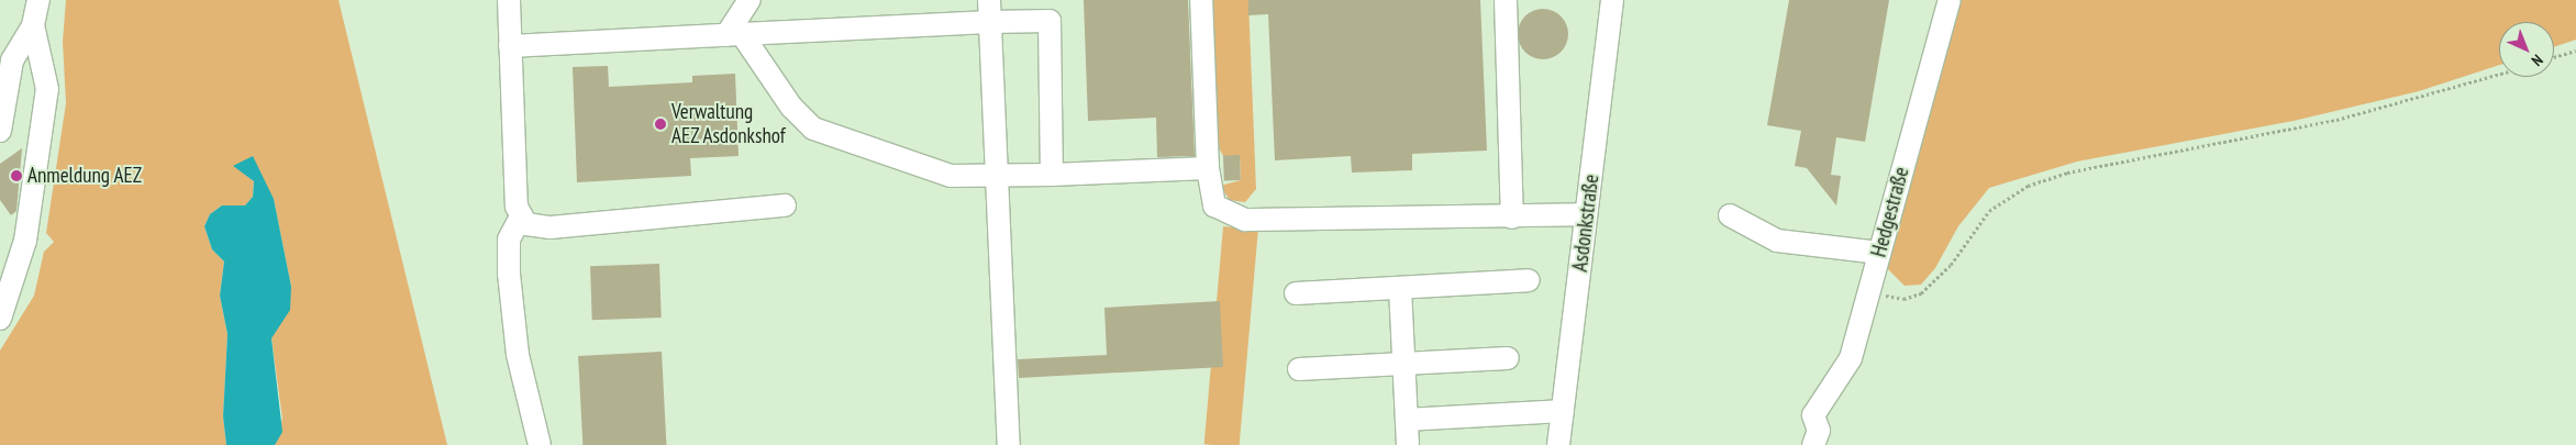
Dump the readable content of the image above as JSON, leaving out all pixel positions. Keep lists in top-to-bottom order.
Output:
{
  "streets": {
    "street": ["Hedgestraße", "Asdonkstraße"]
  },
  "places": ["Verwaltung AEZ Asdonkshof", "Anmeldung AEZ"],
  "north": "bottom right"
}
